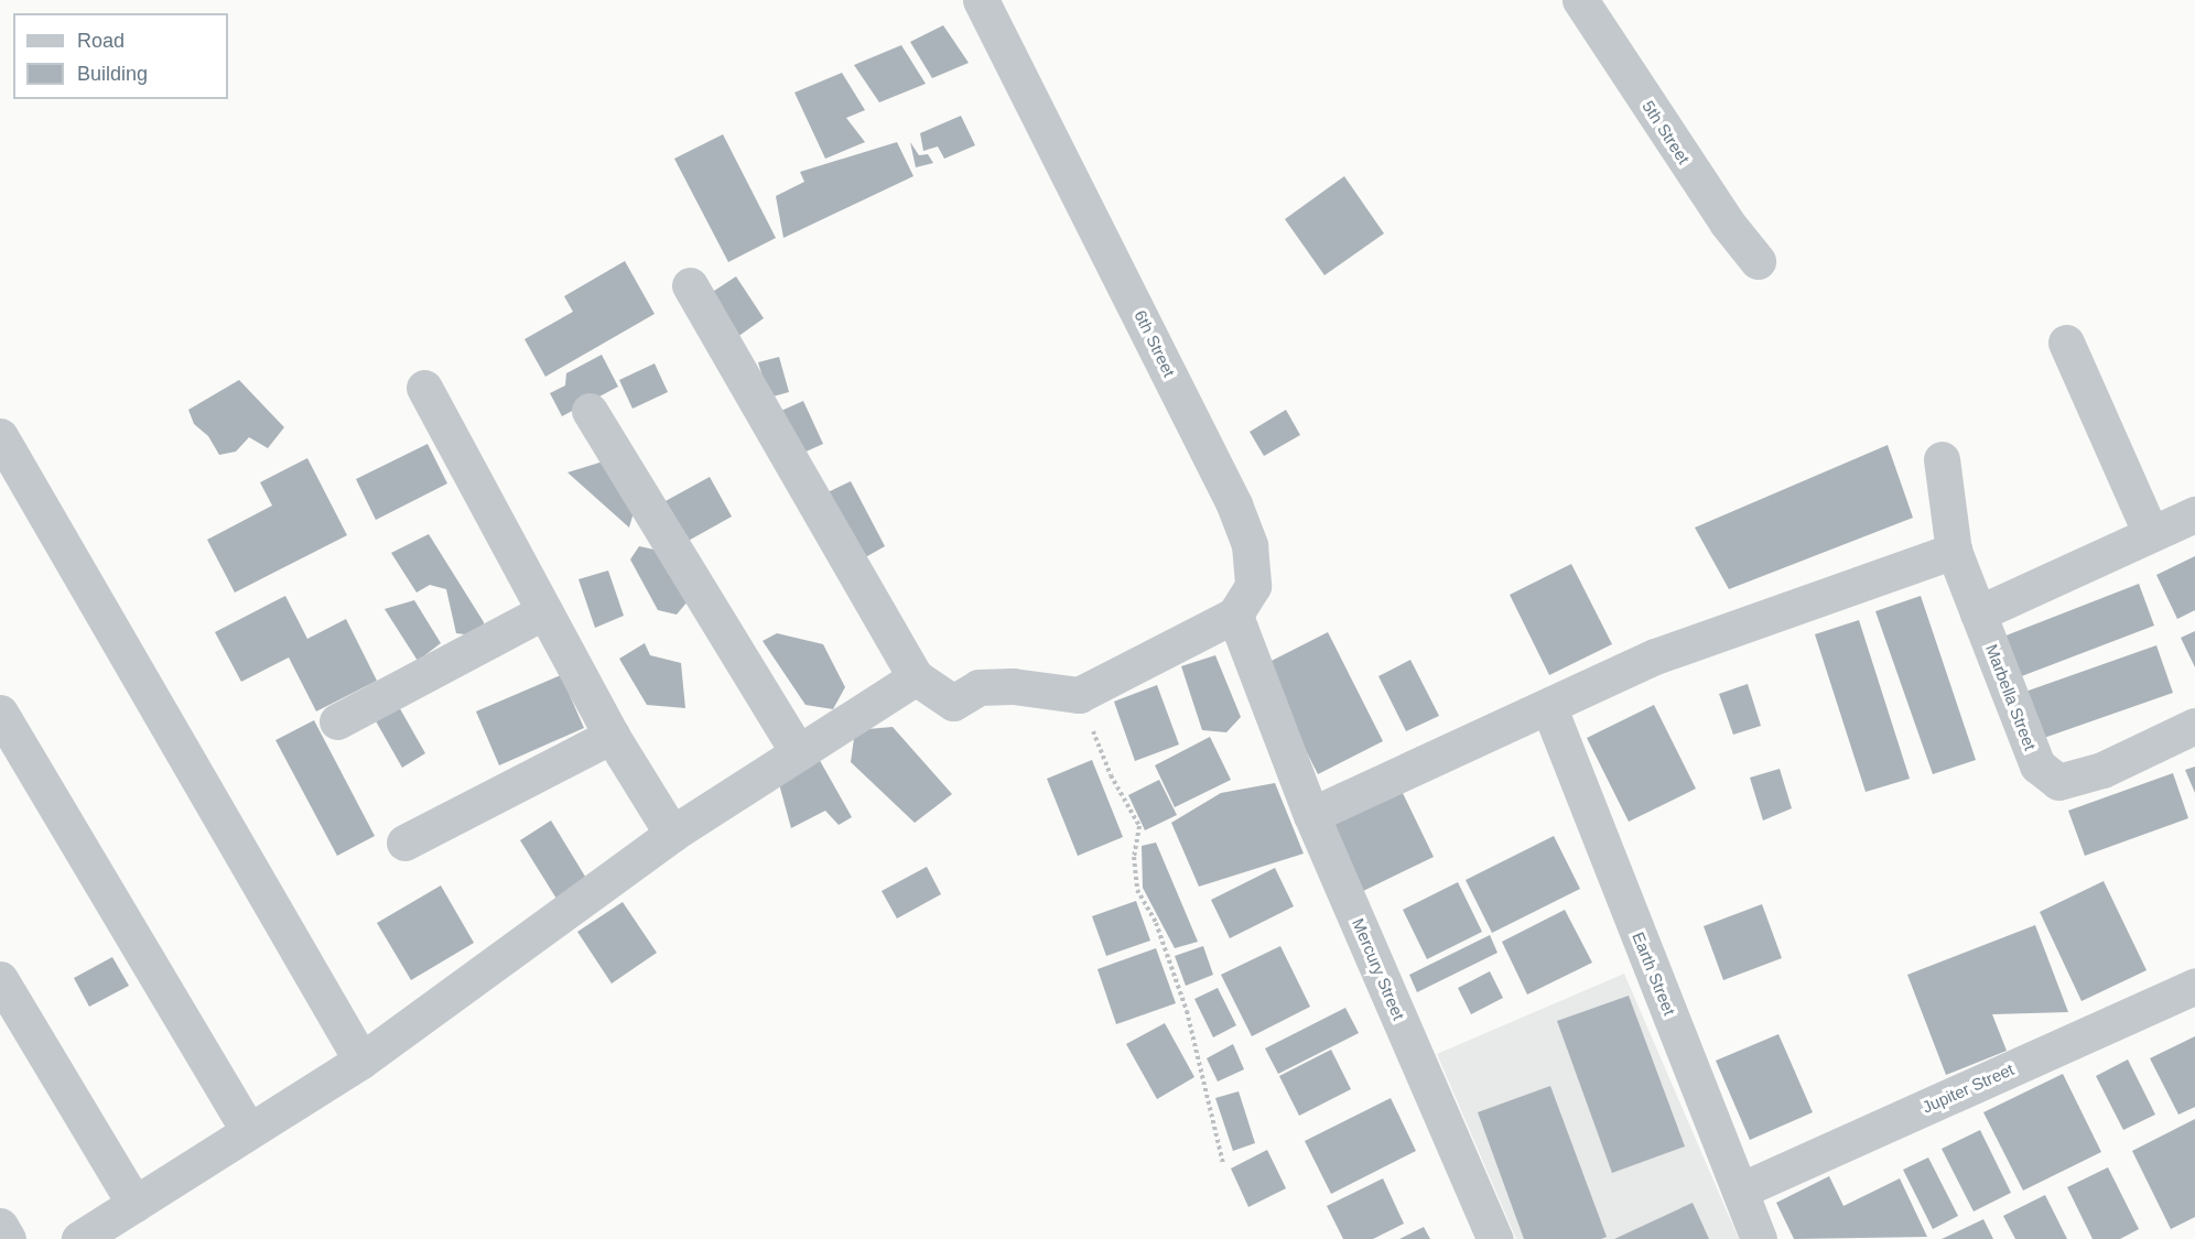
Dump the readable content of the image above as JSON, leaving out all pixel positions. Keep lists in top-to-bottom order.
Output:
{
  "streets": {
    "street": [
      "5th Street",
      "6th Street",
      "Marbella Street",
      "Mercury Street",
      "Earth Street",
      "Jupiter Street"
    ]
  },
  "crossings": [
    ["6th Street", "Mercury Street"],
    ["Earth Street", "Jupiter Street"]
  ],
  "legend": ["Road", "Building"]
}
